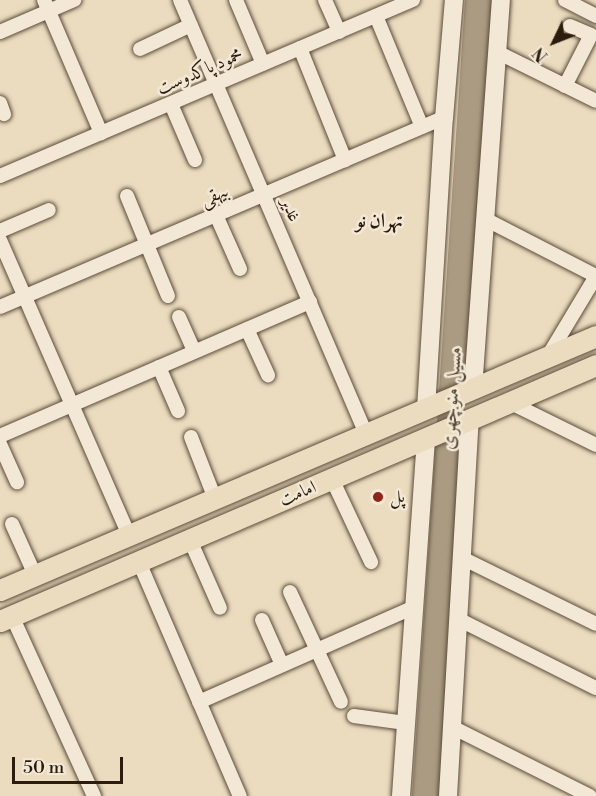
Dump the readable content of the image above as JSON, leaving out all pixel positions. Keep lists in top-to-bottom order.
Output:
{
  "streets": {
    "main road": ["امامت"],
    "street": ["محمود پاکدوست", "بیهقی", "غدیر"]
  },
  "crossings": [
    ["محمود پاکدوست", "غدیر"],
    ["بیهقی", "غدیر"],
    ["غدیر", "امامت"]
  ],
  "districts": ["تهران نو"],
  "water": ["مسیل منوچهری"],
  "places": ["پل"],
  "scale_bar": "50 m",
  "north": "bottom left"
}
